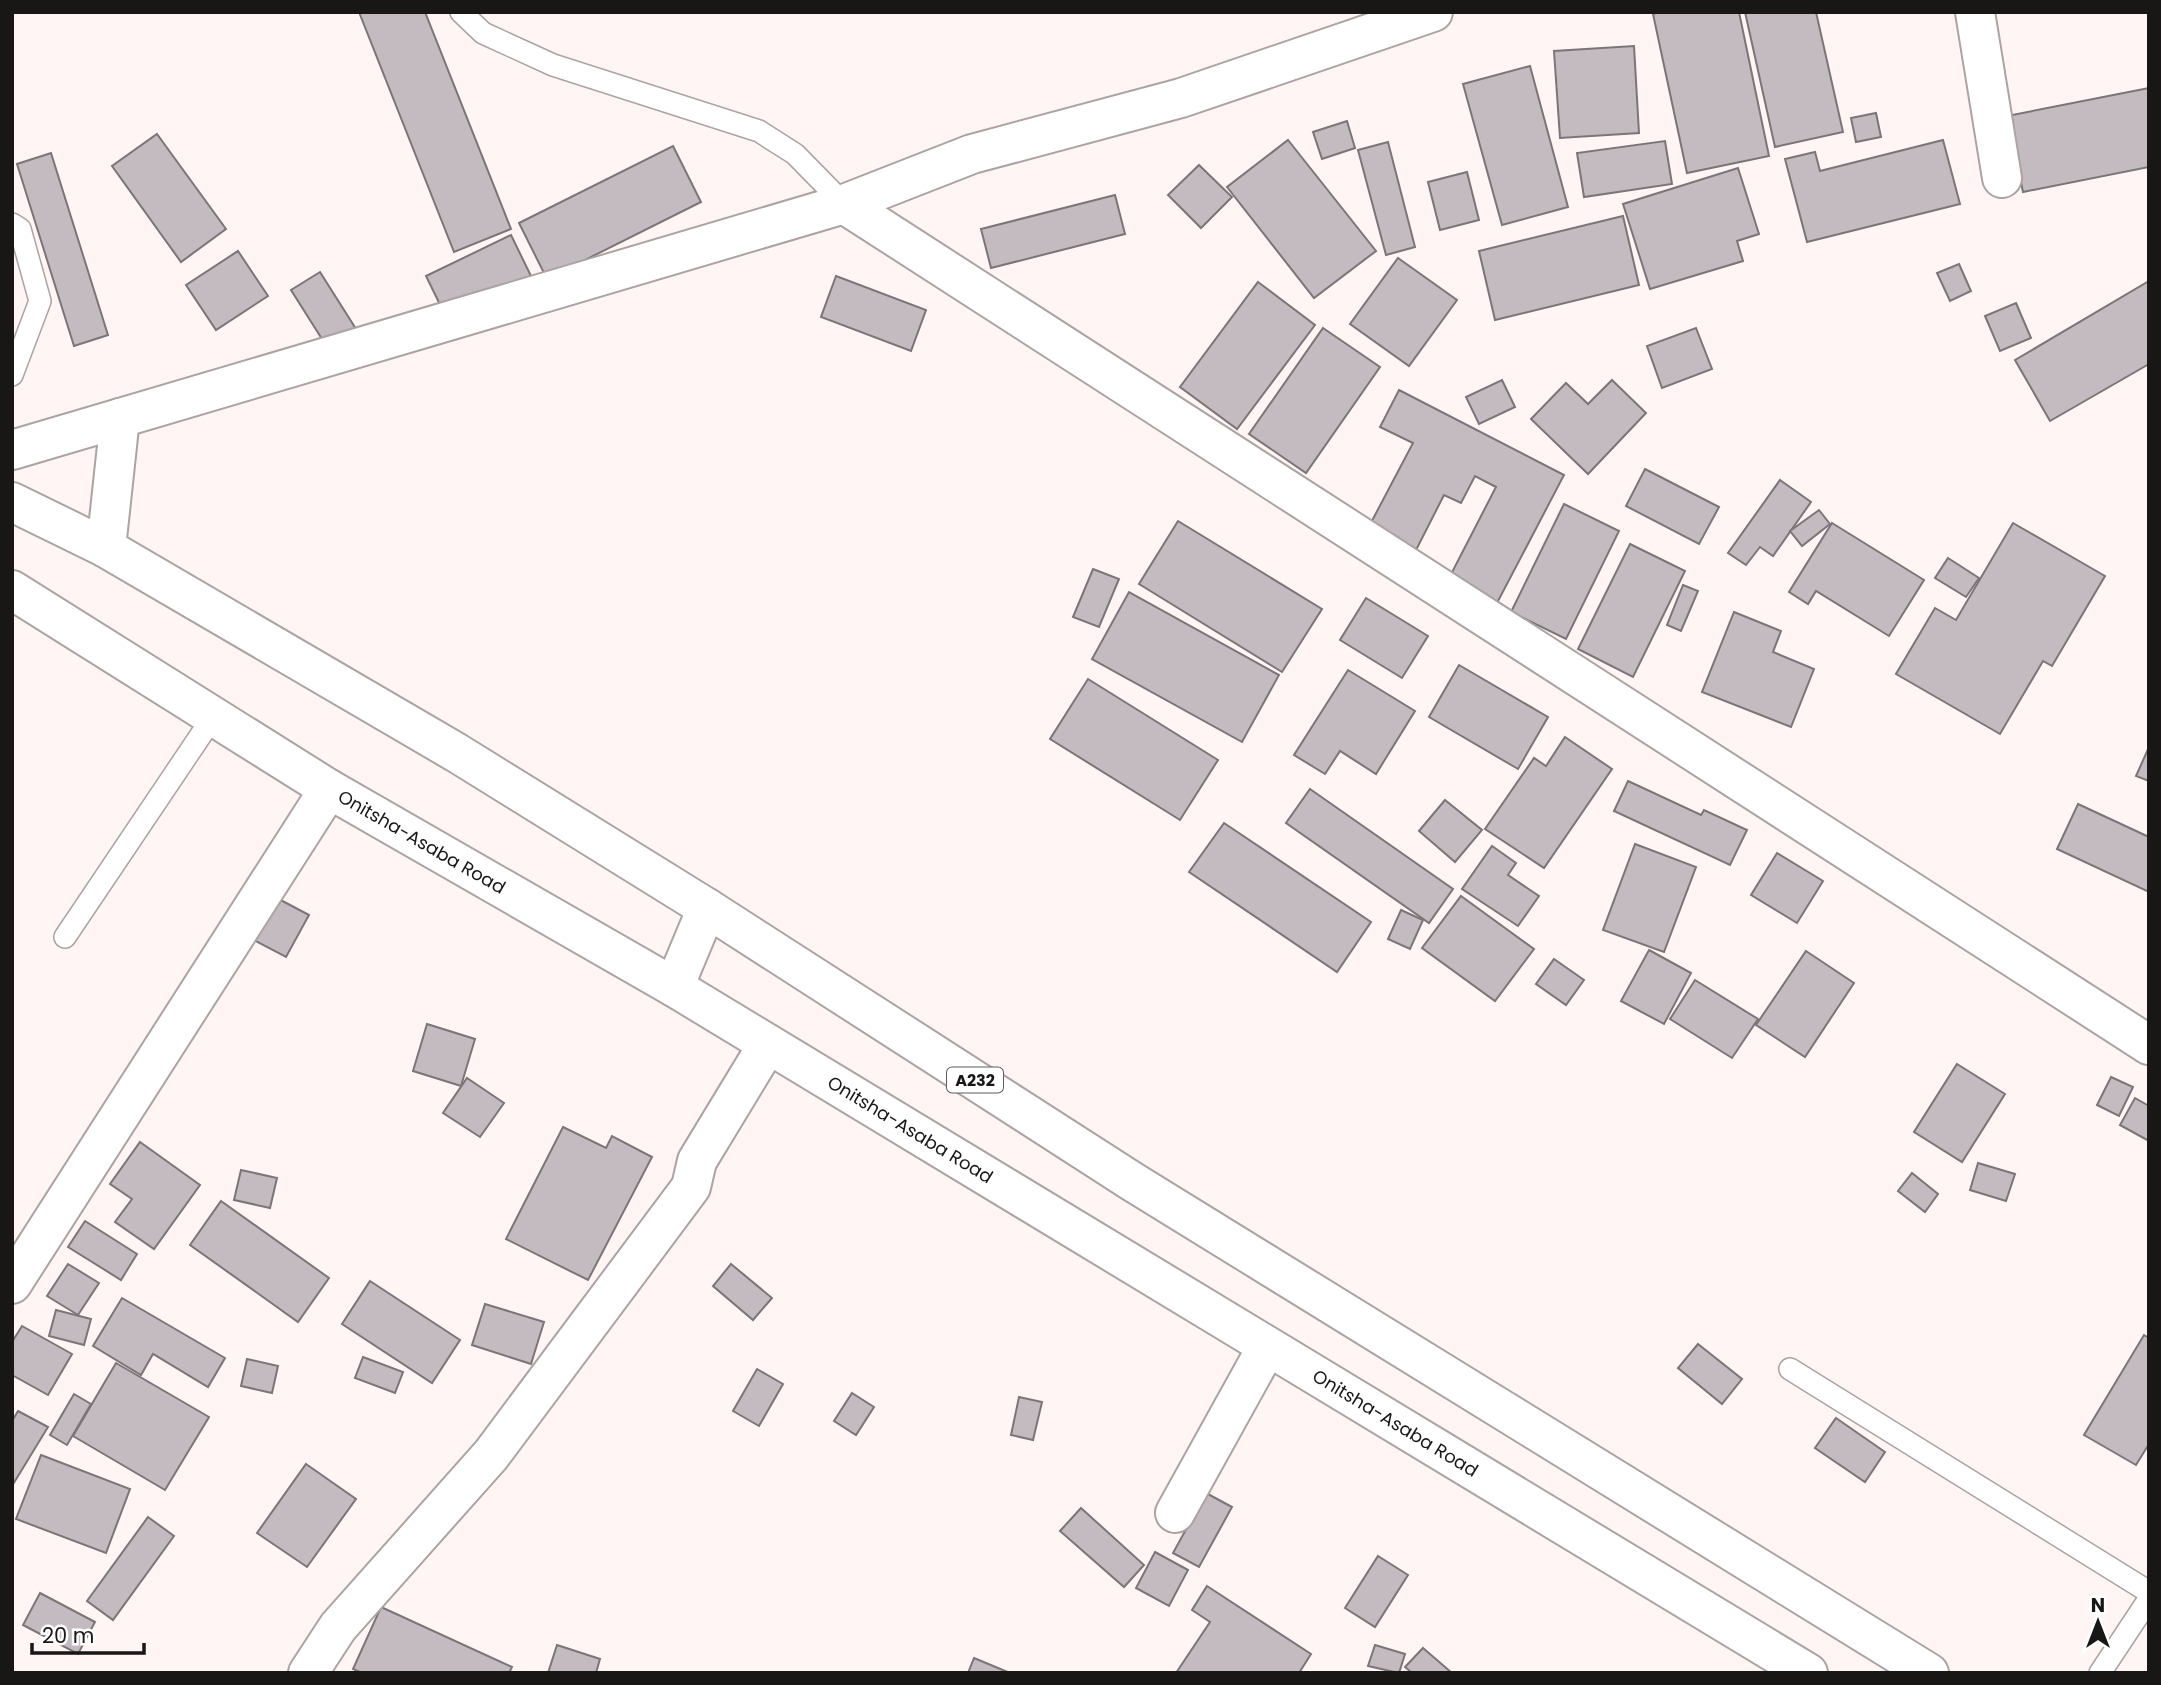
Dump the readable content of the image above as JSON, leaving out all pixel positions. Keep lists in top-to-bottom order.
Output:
{
  "streets": {
    "main road": ["Onitsha-Asaba Road", "A232"]
  },
  "scale_bar": "20 m",
  "north": "top"
}
